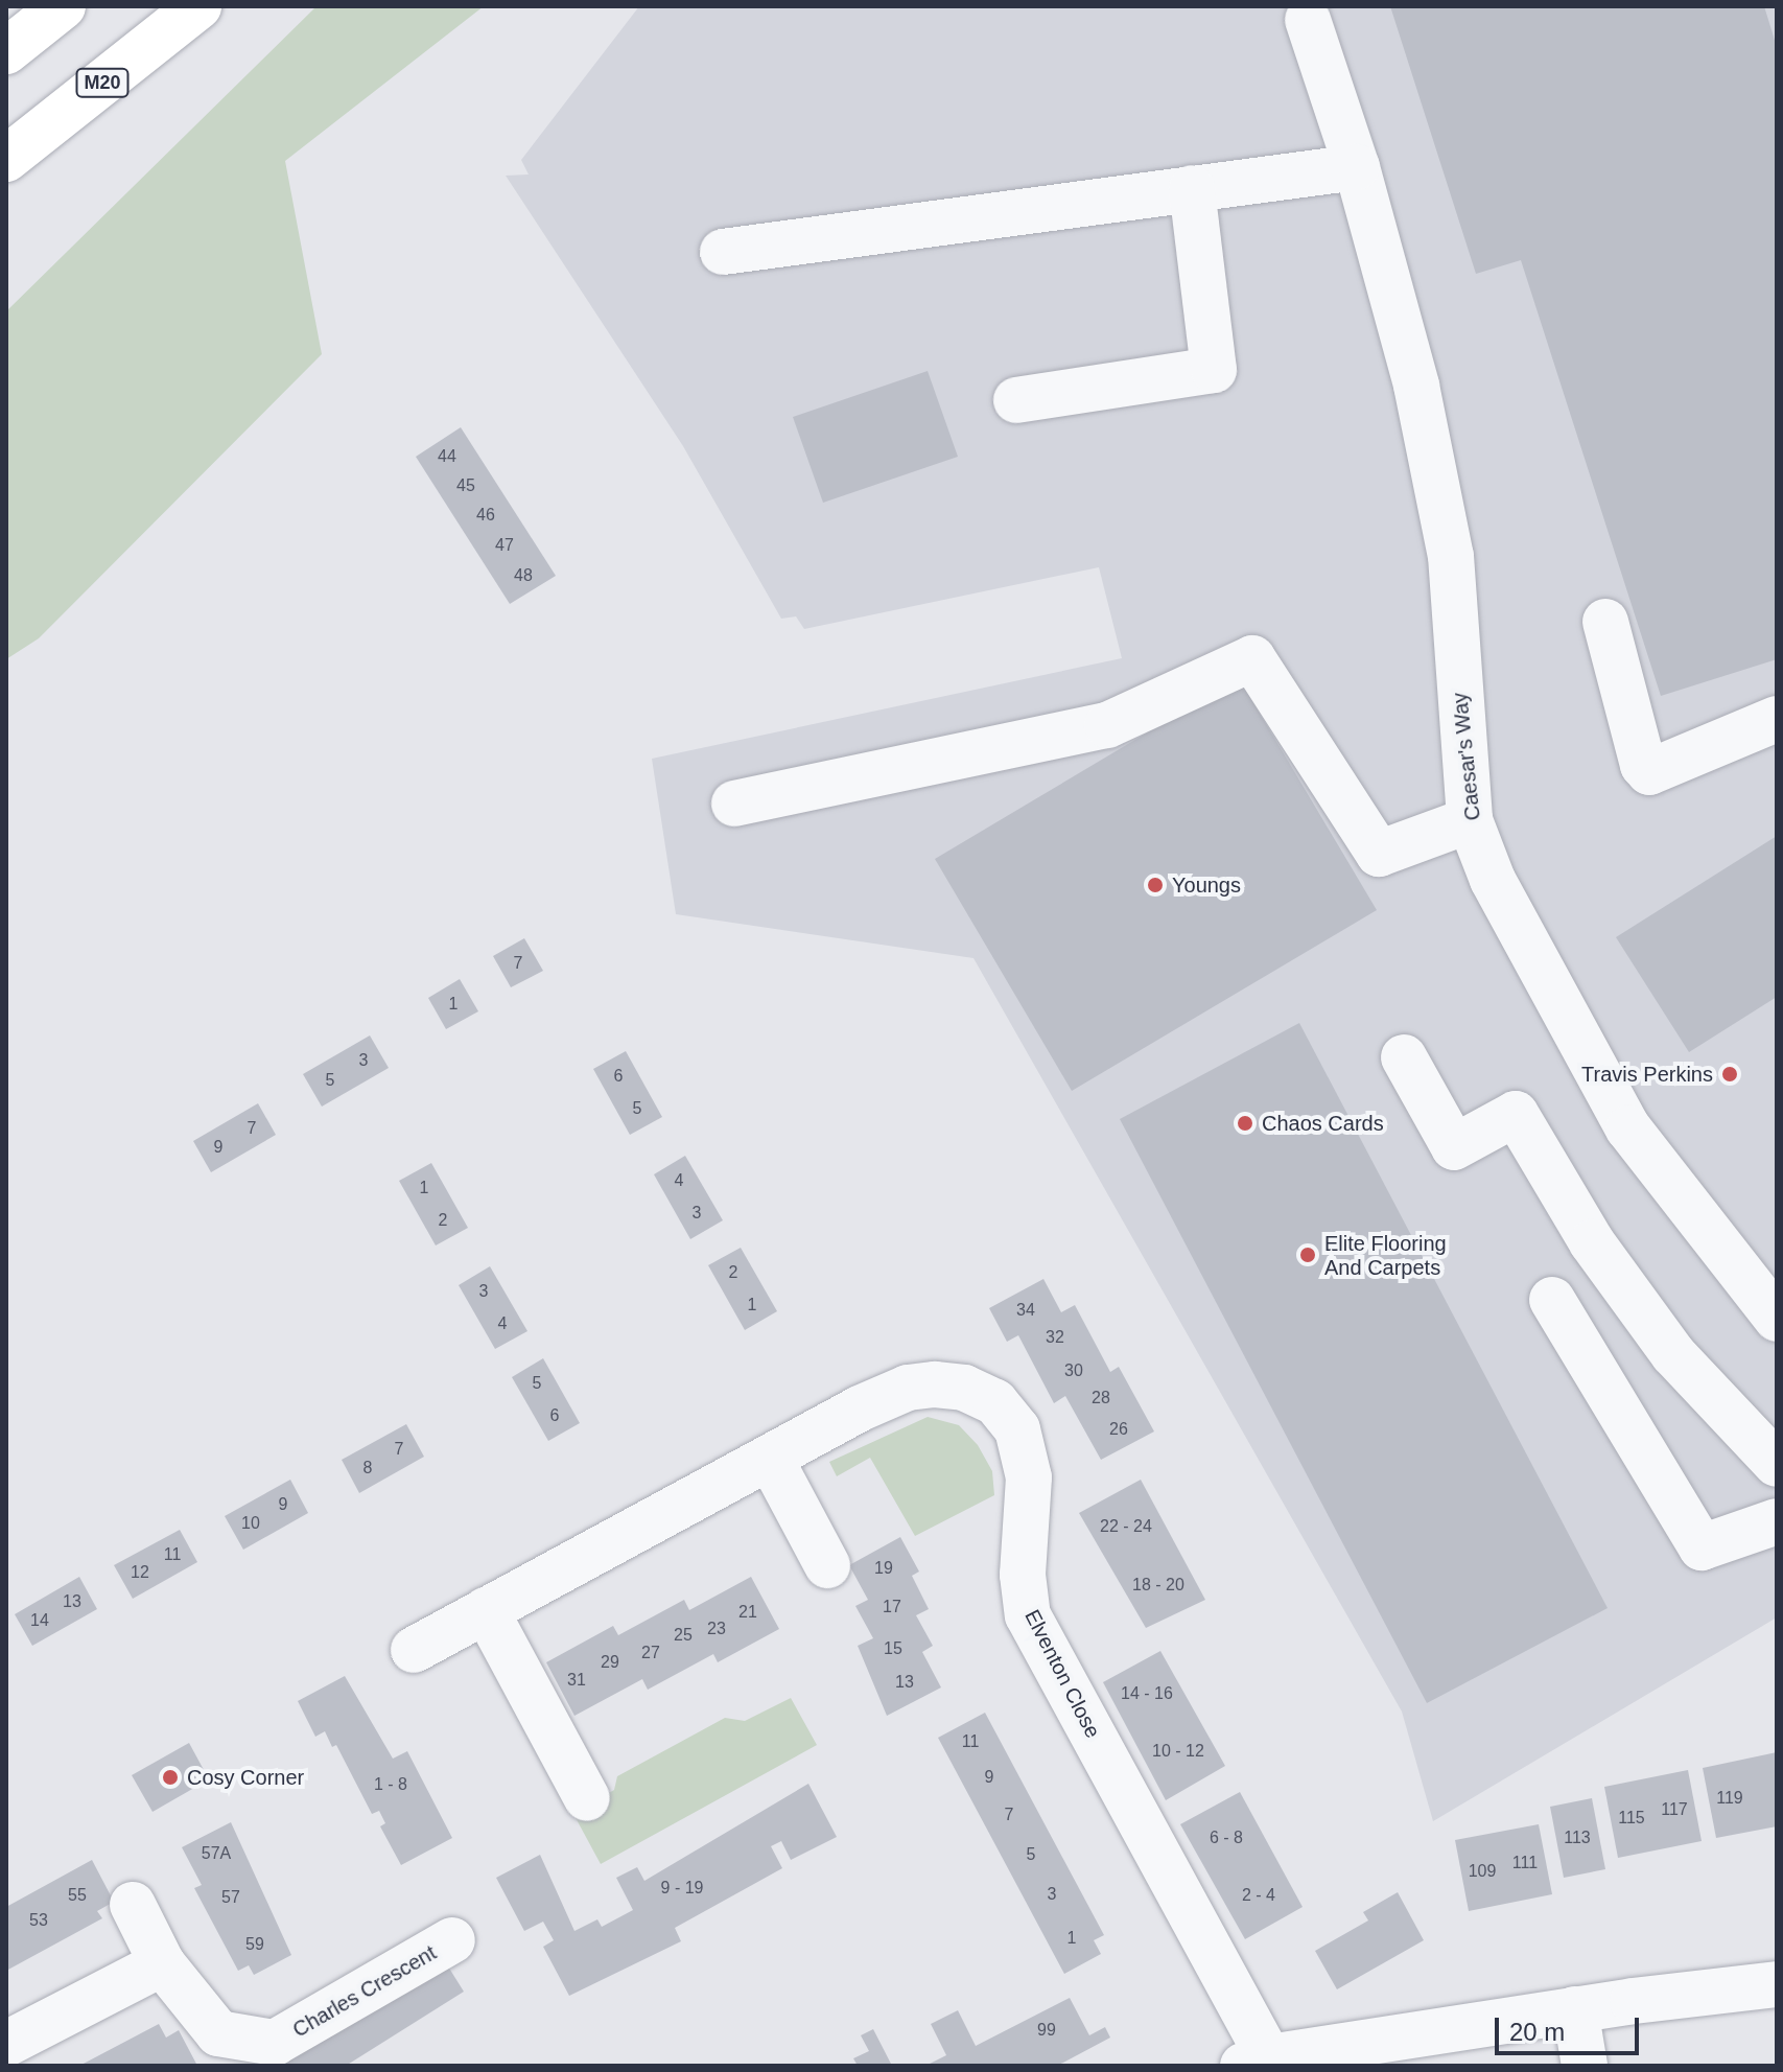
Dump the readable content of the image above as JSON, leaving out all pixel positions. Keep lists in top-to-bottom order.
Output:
{
  "streets": {
    "highway": ["M20"],
    "street": ["Caesar's Way", "Elventon Close", "Charles Crescent"]
  },
  "places": [
    "Youngs",
    "Travis Perkins",
    "Chaos Cards",
    "Elite Flooring And Carpets",
    "Cosy Corner"
  ],
  "house_numbers": [
    "44",
    "45",
    "46",
    "47",
    "48",
    "7",
    "1",
    "3",
    "6",
    "5",
    "5",
    "7",
    "9",
    "4",
    "1",
    "3",
    "2",
    "2",
    "3",
    "1",
    "34",
    "4",
    "32",
    "30",
    "5",
    "28",
    "6",
    "26",
    "7",
    "8",
    "9",
    "10",
    "22 - 24",
    "11",
    "19",
    "12",
    "18 - 20",
    "13",
    "17",
    "21",
    "14",
    "23",
    "25",
    "15",
    "27",
    "29",
    "31",
    "13",
    "14 - 16",
    "11",
    "10 - 12",
    "9",
    "1 - 8",
    "119",
    "117",
    "7",
    "115",
    "6 - 8",
    "113",
    "57A",
    "5",
    "111",
    "109",
    "9 - 19",
    "3",
    "55",
    "2 - 4",
    "57",
    "53",
    "1",
    "59",
    "99"
  ],
  "scale_bar": "20 m"
}
